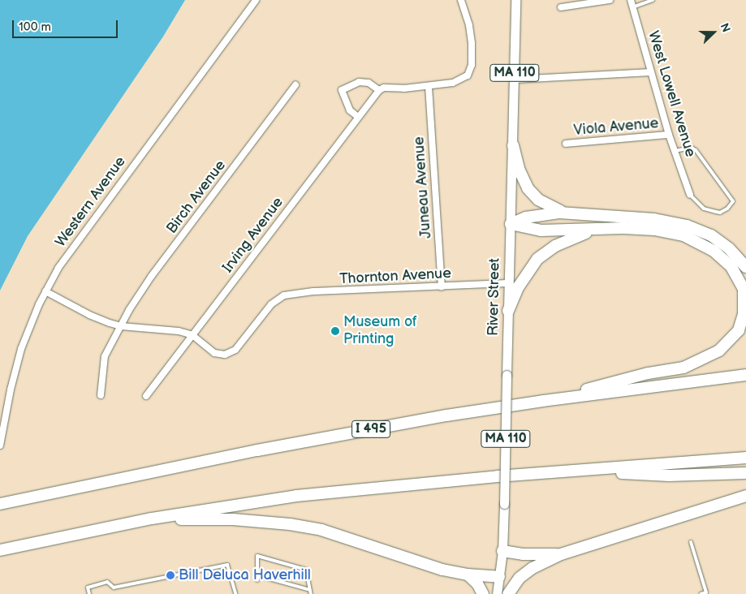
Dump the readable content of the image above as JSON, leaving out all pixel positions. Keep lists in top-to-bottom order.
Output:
{
  "streets": {
    "highway": ["I 495"],
    "main road": ["MA 110", "River Street"],
    "street": [
      "West Lowell Avenue",
      "Viola Avenue",
      "Juneau Avenue",
      "Birch Avenue",
      "Western Avenue",
      "Irving Avenue",
      "Thornton Avenue"
    ]
  },
  "crossings": [
    ["West Lowell Avenue", "Viola Avenue"],
    ["Juneau Avenue", "Thornton Avenue"],
    ["Irving Avenue", "Thornton Avenue"],
    ["Thornton Avenue", "River Street"]
  ],
  "places": ["Museum of Printing", "Bill Deluca Haverhill"],
  "scale_bar": "100 m",
  "north": "right"
}
